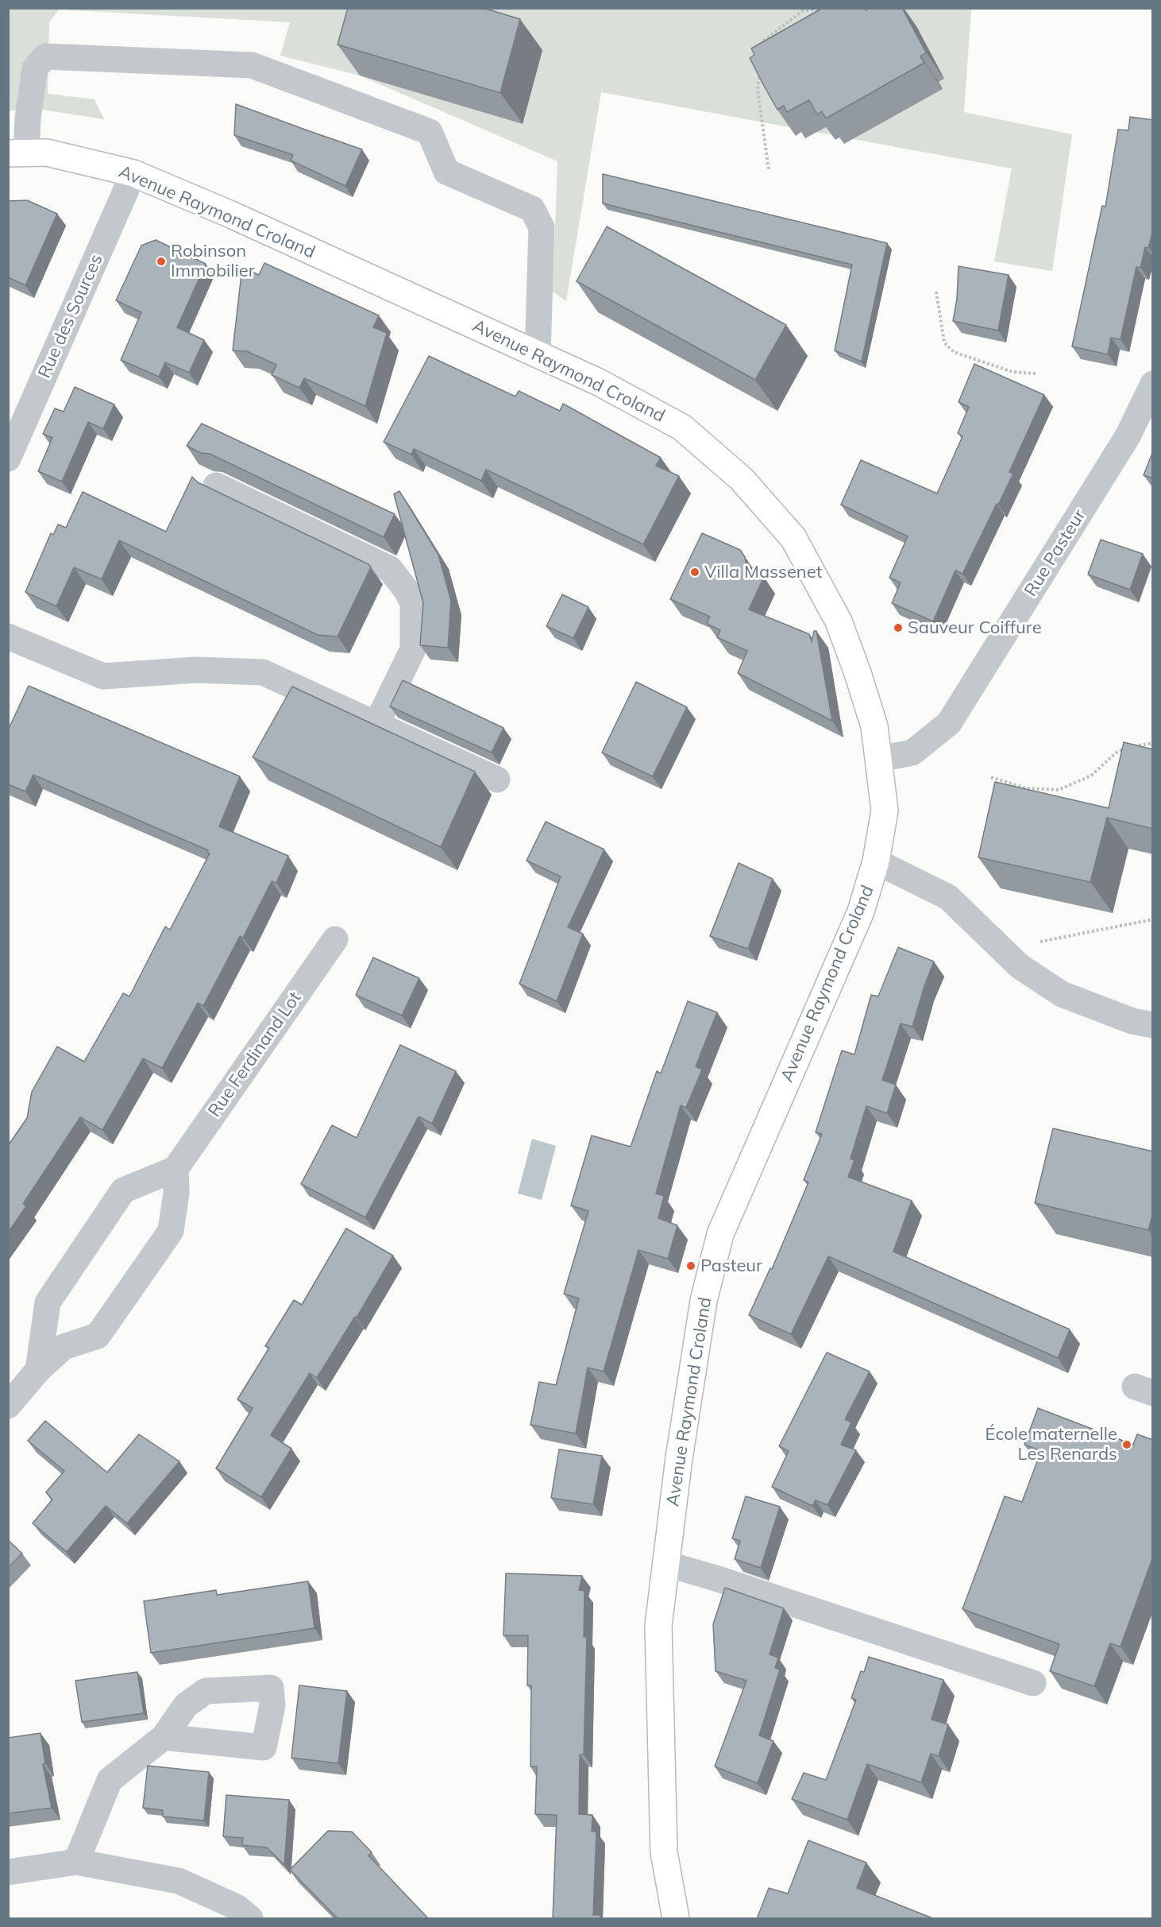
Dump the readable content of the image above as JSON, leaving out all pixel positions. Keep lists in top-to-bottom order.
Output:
{
  "streets": {
    "main road": ["Avenue Raymond Croland"],
    "street": ["Rue des Sources", "Rue Pasteur", "Rue Ferdinand Lot"]
  },
  "crossings": [
    ["Avenue Raymond Croland", "Rue des Sources"],
    ["Avenue Raymond Croland", "Rue Pasteur"]
  ],
  "places": [
    "Robinson Immobilier",
    "Villa Massenet",
    "Sauveur Coiffure",
    "Pasteur",
    "École maternelle Les Renards"
  ]
}
